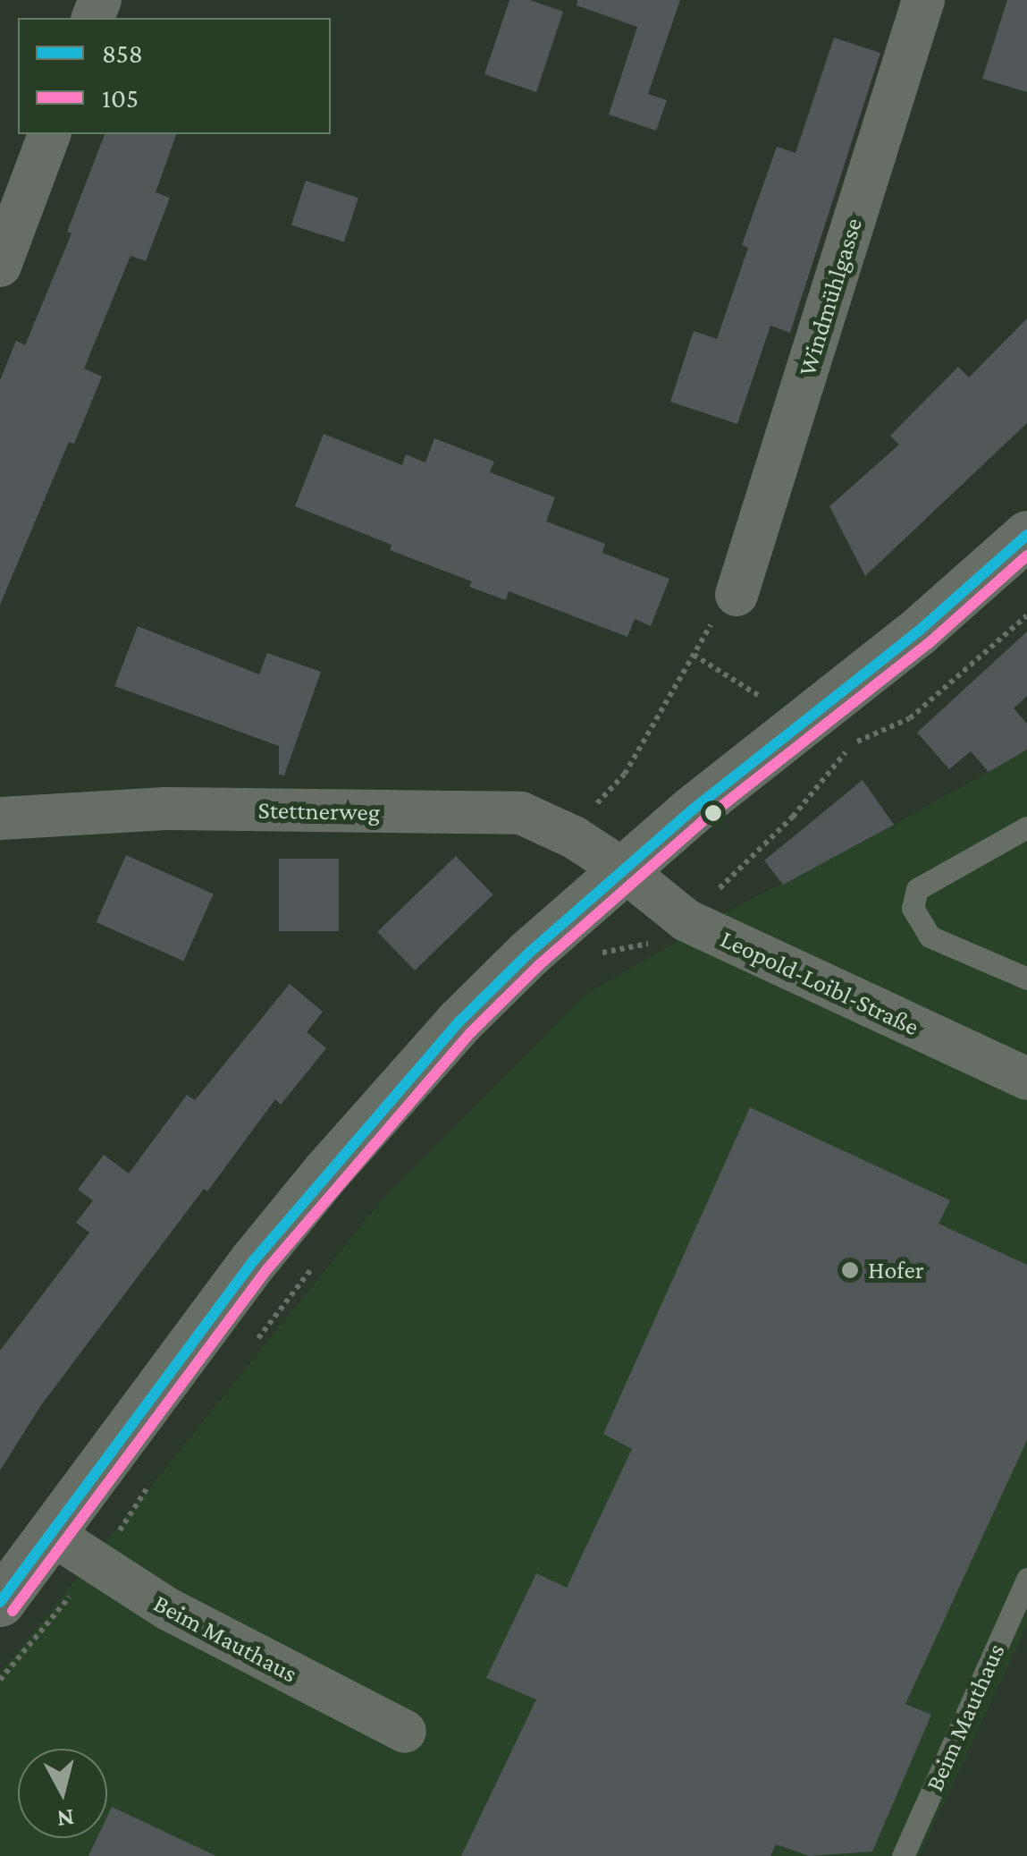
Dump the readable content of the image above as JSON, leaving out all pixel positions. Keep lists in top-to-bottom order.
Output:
{
  "streets": {
    "street": [
      "Windmühlgasse",
      "Stettnerweg",
      "Leopold-Loibl-Straße",
      "Beim Mauthaus"
    ]
  },
  "crossings": [
    ["Stettnerweg", "Leopold-Loibl-Straße"]
  ],
  "places": ["Hofer"],
  "lines": ["transit line 858", "transit line 105"],
  "legend": ["858", "105"],
  "north": "bottom"
}
